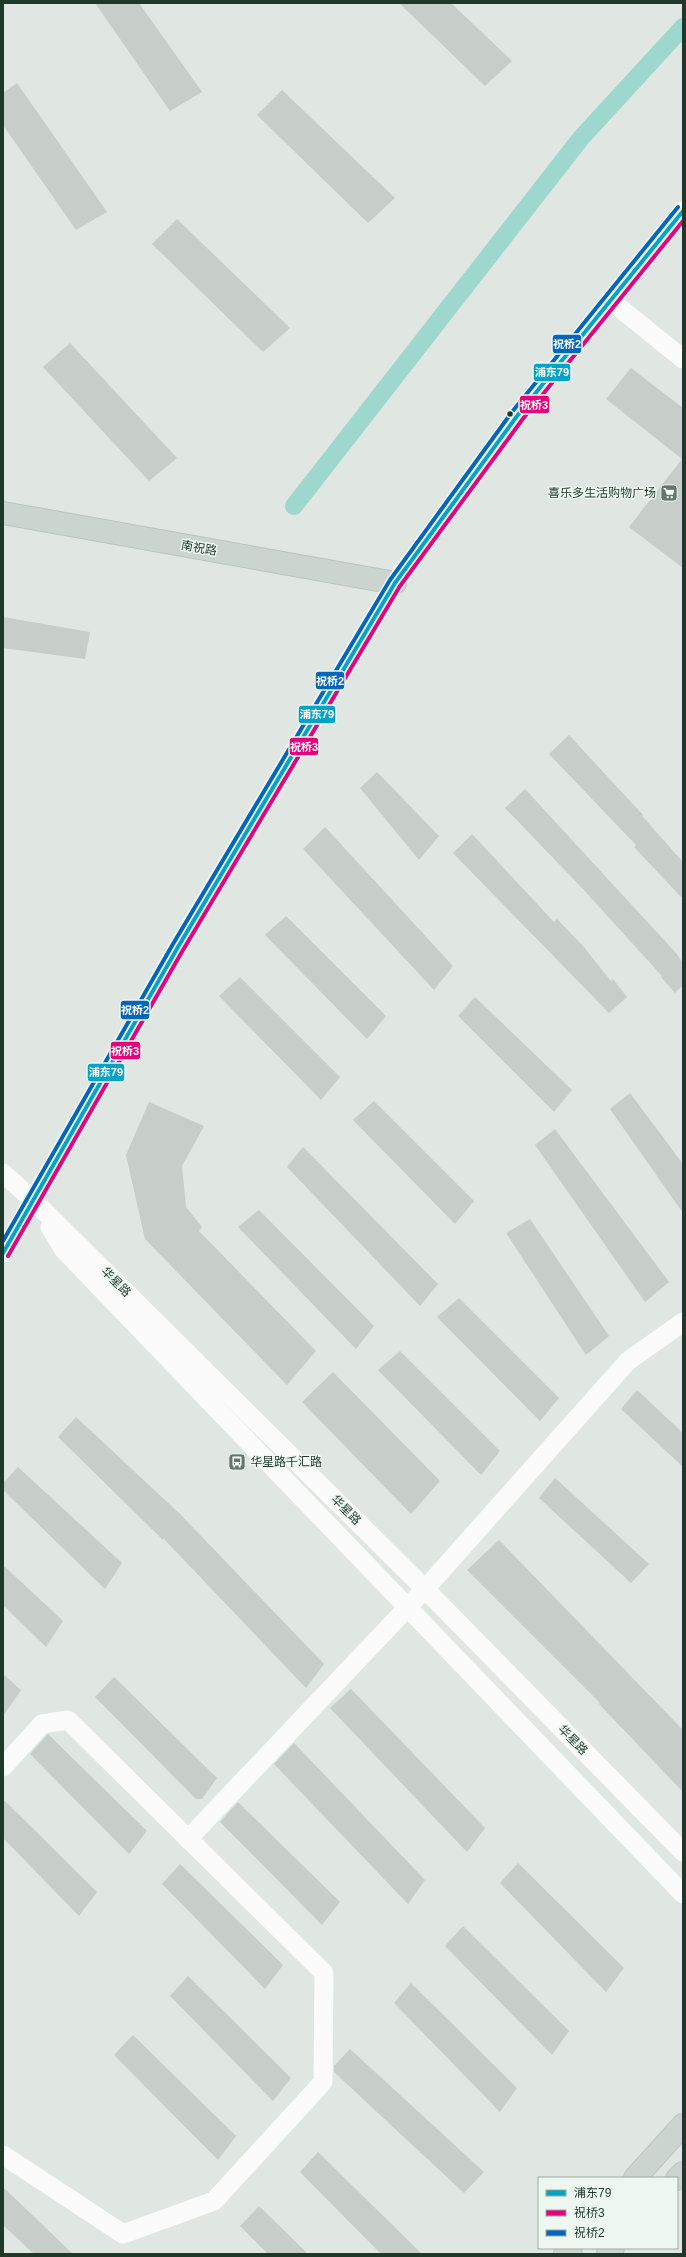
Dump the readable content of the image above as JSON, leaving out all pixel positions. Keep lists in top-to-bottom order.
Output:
{
  "streets": {
    "main road": ["南祝路"],
    "street": ["华星路"]
  },
  "places": {
    "supermarket": ["喜乐多生活购物广场"],
    "bus stop": ["华星路千汇路"]
  },
  "lines": ["transit line 祝桥2", "transit line 浦东79", "transit line 祝桥3"],
  "legend": ["浦东79", "祝桥3", "祝桥2"]
}
